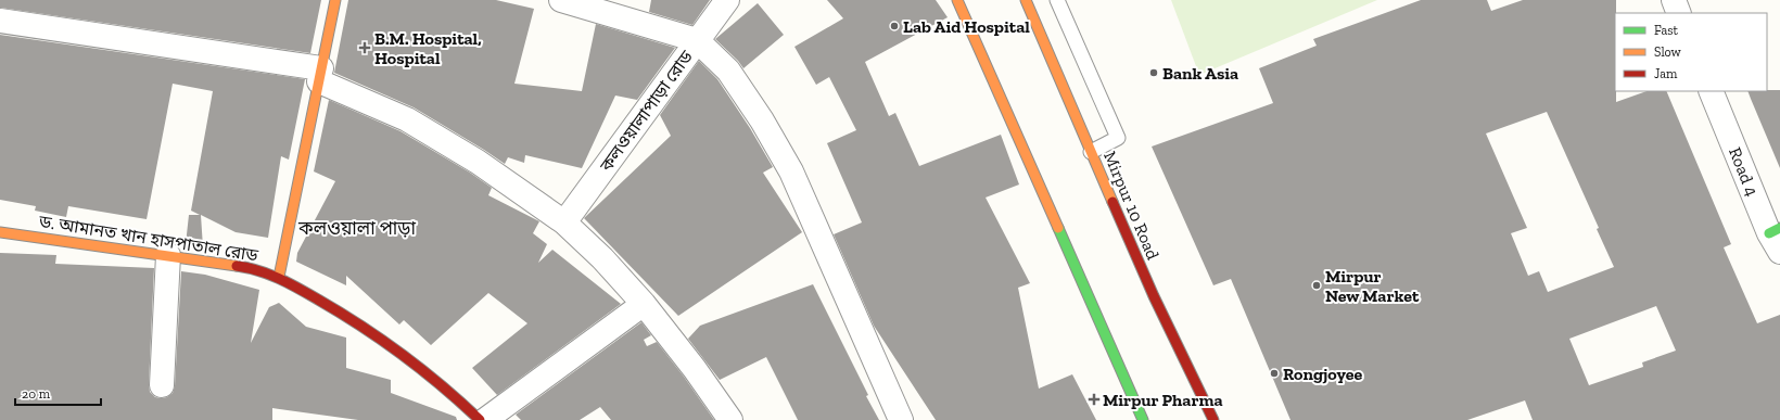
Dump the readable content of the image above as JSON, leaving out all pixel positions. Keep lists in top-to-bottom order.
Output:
{
  "streets": {
    "main road": ["Mirpur 10 Road", "ড. আমানত খান হাসপাতাল রোড"],
    "street": ["কলওয়ালাপাড়া রোড", "Road 4"]
  },
  "districts": ["কলওয়ালা পাড়া"],
  "places": {
    "other": [
      "Lab Aid Hospital",
      "Bank Asia",
      "Mirpur New Market",
      "Rongjoyee"
    ],
    "health": ["B.M. Hospital, Hospital", "Mirpur Pharma"]
  },
  "legend": ["Fast", "Slow", "Jam"],
  "scale_bar": "20 m"
}
